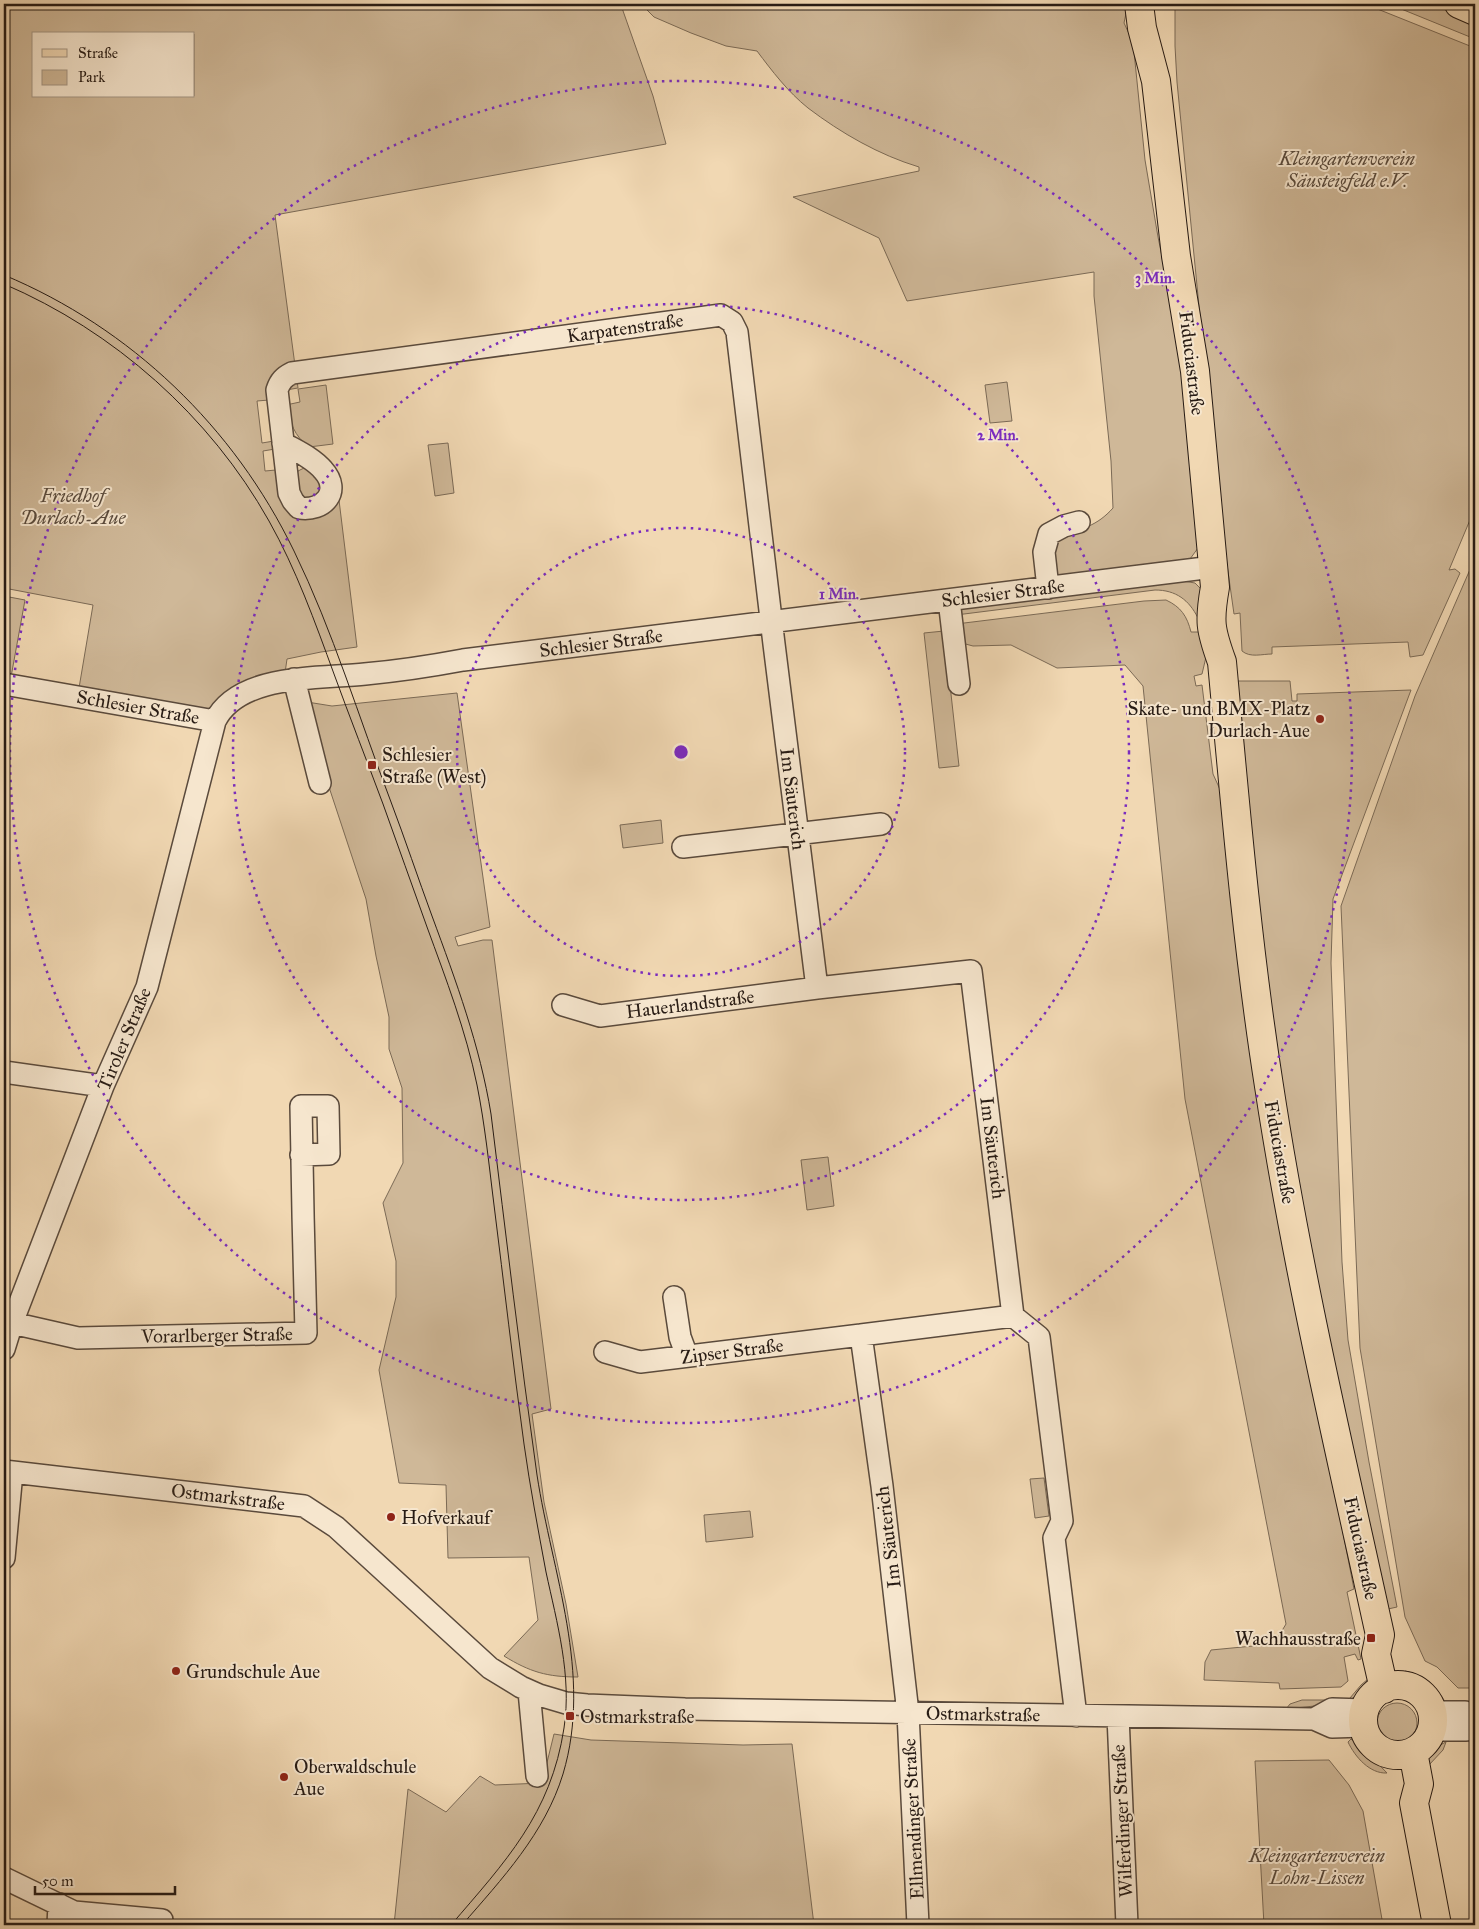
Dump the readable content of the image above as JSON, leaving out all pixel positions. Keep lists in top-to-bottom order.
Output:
{
  "streets": {
    "main road": ["Fiduciastraße"],
    "street": [
      "Karpatenstraße",
      "Schlesier Straße",
      "Im Säuterich",
      "Hauerlandstraße",
      "Tiroler Straße",
      "Vorarlberger Straße",
      "Zipser Straße",
      "Ostmarkstraße",
      "Ellmendinger Straße",
      "Wilferdinger Straße"
    ]
  },
  "crossings": [
    ["Karpatenstraße", "Schlesier Straße"],
    ["Karpatenstraße", "Im Säuterich"],
    ["Fiduciastraße", "Schlesier Straße"],
    ["Fiduciastraße", "Ostmarkstraße"],
    ["Schlesier Straße", "Im Säuterich"],
    ["Schlesier Straße", "Tiroler Straße"],
    ["Im Säuterich", "Hauerlandstraße"],
    ["Im Säuterich", "Zipser Straße"],
    ["Im Säuterich", "Ostmarkstraße"],
    ["Im Säuterich", "Ellmendinger Straße"],
    ["Tiroler Straße", "Vorarlberger Straße"],
    ["Ostmarkstraße", "Ellmendinger Straße"],
    ["Ostmarkstraße", "Wilferdinger Straße"]
  ],
  "parks": ["Kleingartenverein Säusteigfeld e.V.", "Friedhof Durlach-Aue", "Kleingartenverein Lohn-Lissen"],
  "places": {
    "other": [
      "Skate- und BMX-Platz Durlach-Aue",
      "Hofverkauf",
      "Grundschule Aue",
      "Oberwaldschule Aue"
    ],
    "transit": ["Schlesier Straße (West)", "Wachhausstraße", "Ostmarkstraße"]
  },
  "legend": ["Straße", "Park"],
  "scale_bar": "50 m",
  "rings": ["3 Min.", "2 Min.", "1 Min."]
}
